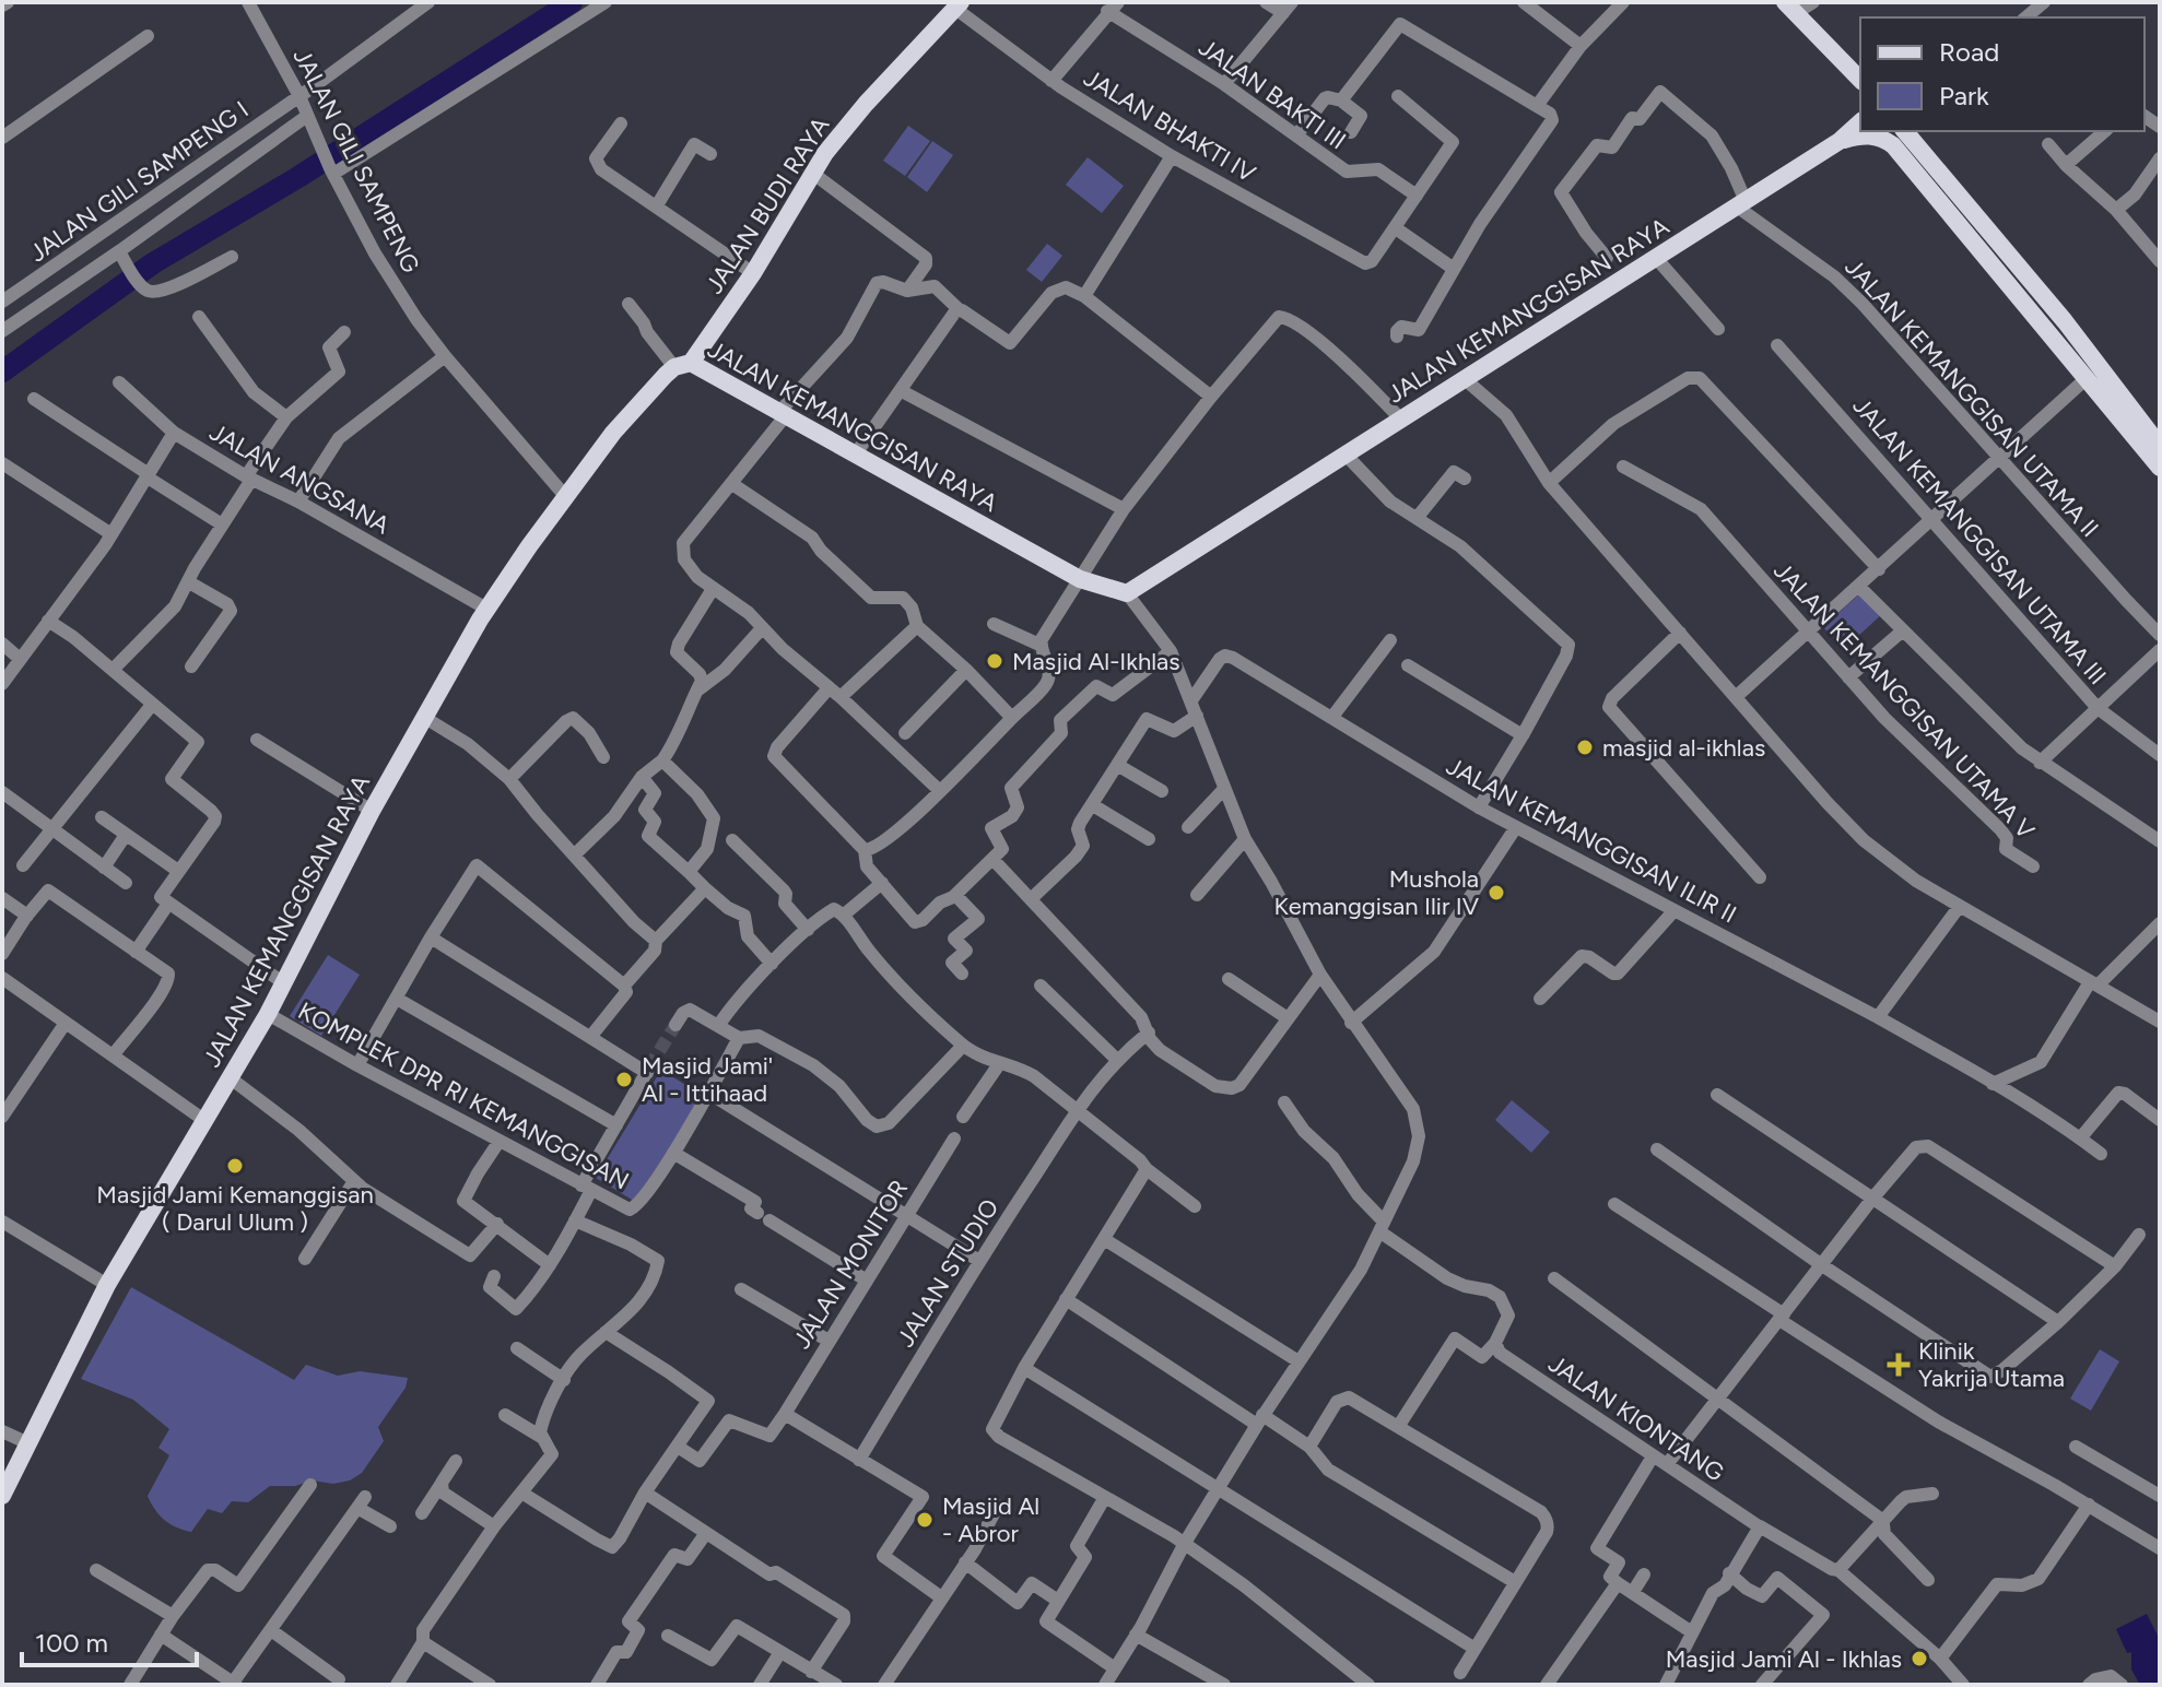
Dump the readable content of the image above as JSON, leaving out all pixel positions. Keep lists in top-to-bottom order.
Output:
{
  "streets": {
    "main road": ["JALAN BUDI RAYA", "JALAN KEMANGGISAN RAYA"],
    "street": [
      "JALAN BAKTI III",
      "JALAN BHAKTI IV",
      "JALAN GILI SAMPENG",
      "JALAN GILI SAMPENG I",
      "JALAN KEMANGGISAN UTAMA II",
      "JALAN ANGSANA",
      "JALAN KEMANGGISAN UTAMA III",
      "JALAN KEMANGGISAN UTAMA V",
      "JALAN KEMANGGISAN ILIR II",
      "KOMPLEK DPR RI KEMANGGISAN",
      "JALAN MONITOR",
      "JALAN STUDIO",
      "JALAN KIONTANG"
    ]
  },
  "crossings": [
    ["JALAN BHAKTI IV", "JALAN BUDI RAYA"],
    ["JALAN GILI SAMPENG", "JALAN GILI SAMPENG I"],
    ["JALAN GILI SAMPENG", "JALAN KEMANGGISAN RAYA"],
    ["JALAN BUDI RAYA", "JALAN KEMANGGISAN RAYA"],
    ["JALAN KEMANGGISAN RAYA", "JALAN KEMANGGISAN UTAMA II"],
    ["JALAN KEMANGGISAN RAYA", "JALAN ANGSANA"],
    ["JALAN KEMANGGISAN RAYA", "KOMPLEK DPR RI KEMANGGISAN"]
  ],
  "places": {
    "other": [
      "Masjid Al-Ikhlas",
      "masjid al-ikhlas",
      "Mushola Kemanggisan Ilir IV",
      "Masjid Jami' Al - Ittihaad",
      "Masjid Jami Kemanggisan ( Darul Ulum )",
      "Masjid Al - Abror",
      "Masjid Jami Al - Ikhlas"
    ],
    "health": ["Klinik Yakrija Utama"]
  },
  "legend": ["Road", "Park"],
  "scale_bar": "100 m"
}
